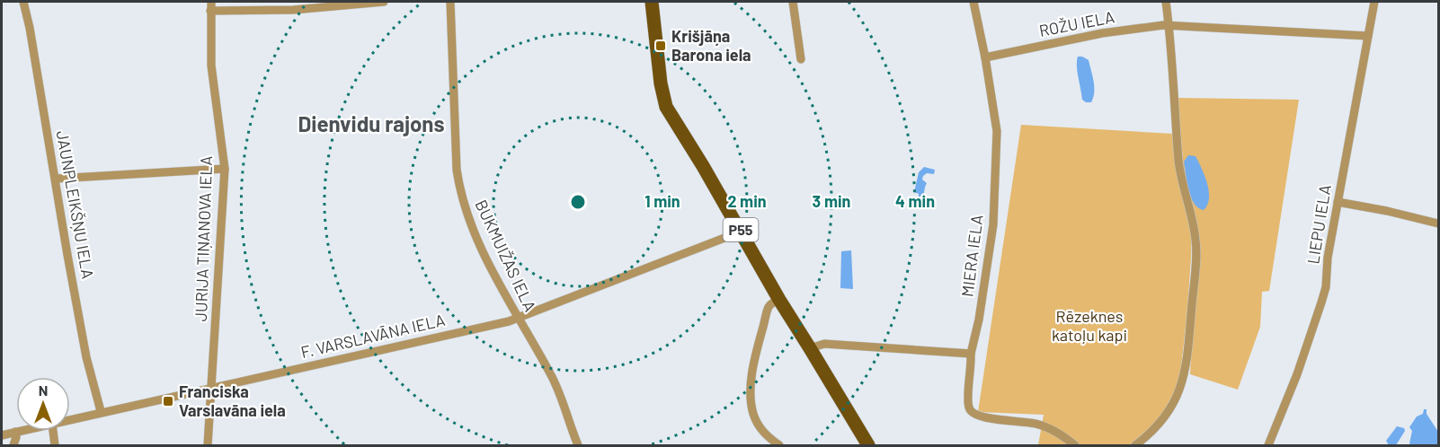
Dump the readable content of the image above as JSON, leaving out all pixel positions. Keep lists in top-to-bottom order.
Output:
{
  "streets": {
    "main road": ["P55"],
    "street": [
      "ROŽU IELA",
      "JAUNPLEIKŠŅU IELA",
      "LIEPU IELA",
      "JURIJA TIŅANOVA IELA",
      "BUKMUIŽAS IELA",
      "MIERA IELA",
      "F. VARSLAVĀNA IELA"
    ]
  },
  "crossings": [
    ["ROŽU IELA", "LIEPU IELA"],
    ["ROŽU IELA", "MIERA IELA"],
    ["JAUNPLEIKŠŅU IELA", "F. VARSLAVĀNA IELA"],
    ["P55", "F. VARSLAVĀNA IELA"],
    ["JURIJA TIŅANOVA IELA", "F. VARSLAVĀNA IELA"],
    ["BUKMUIŽAS IELA", "F. VARSLAVĀNA IELA"]
  ],
  "districts": ["Dienvidu rajons"],
  "parks": ["Rēzeknes katoļu kapi"],
  "places": {
    "transit": ["Krišjāņa Barona iela", "Franciska Varslavāna iela"]
  },
  "north": "top",
  "rings": [
    "1 min",
    "2 min",
    "3 min",
    "4 min"
  ]
}
